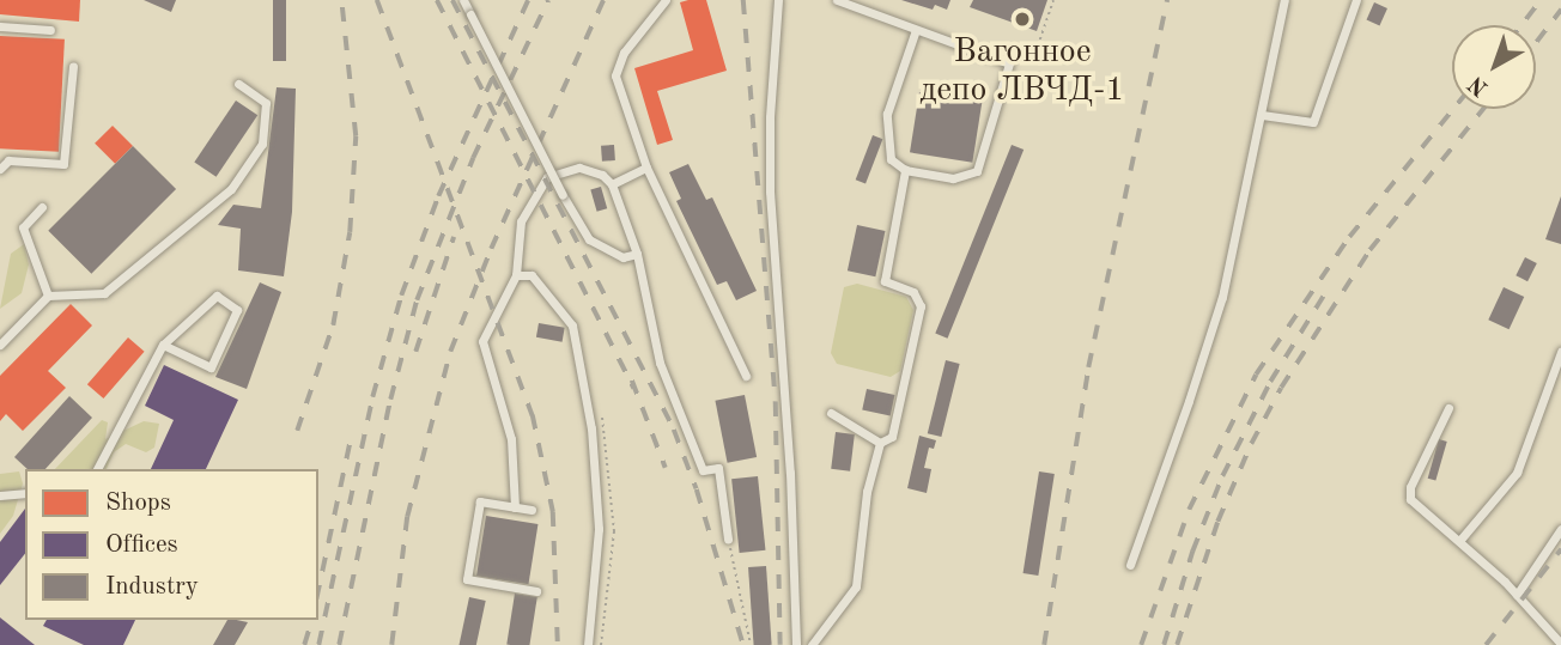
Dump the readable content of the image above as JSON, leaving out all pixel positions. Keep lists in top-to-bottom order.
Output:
{
  "places": ["Вагонное депо ЛВЧД-1"],
  "legend": ["Shops", "Offices", "Industry"],
  "north": "bottom left"
}
